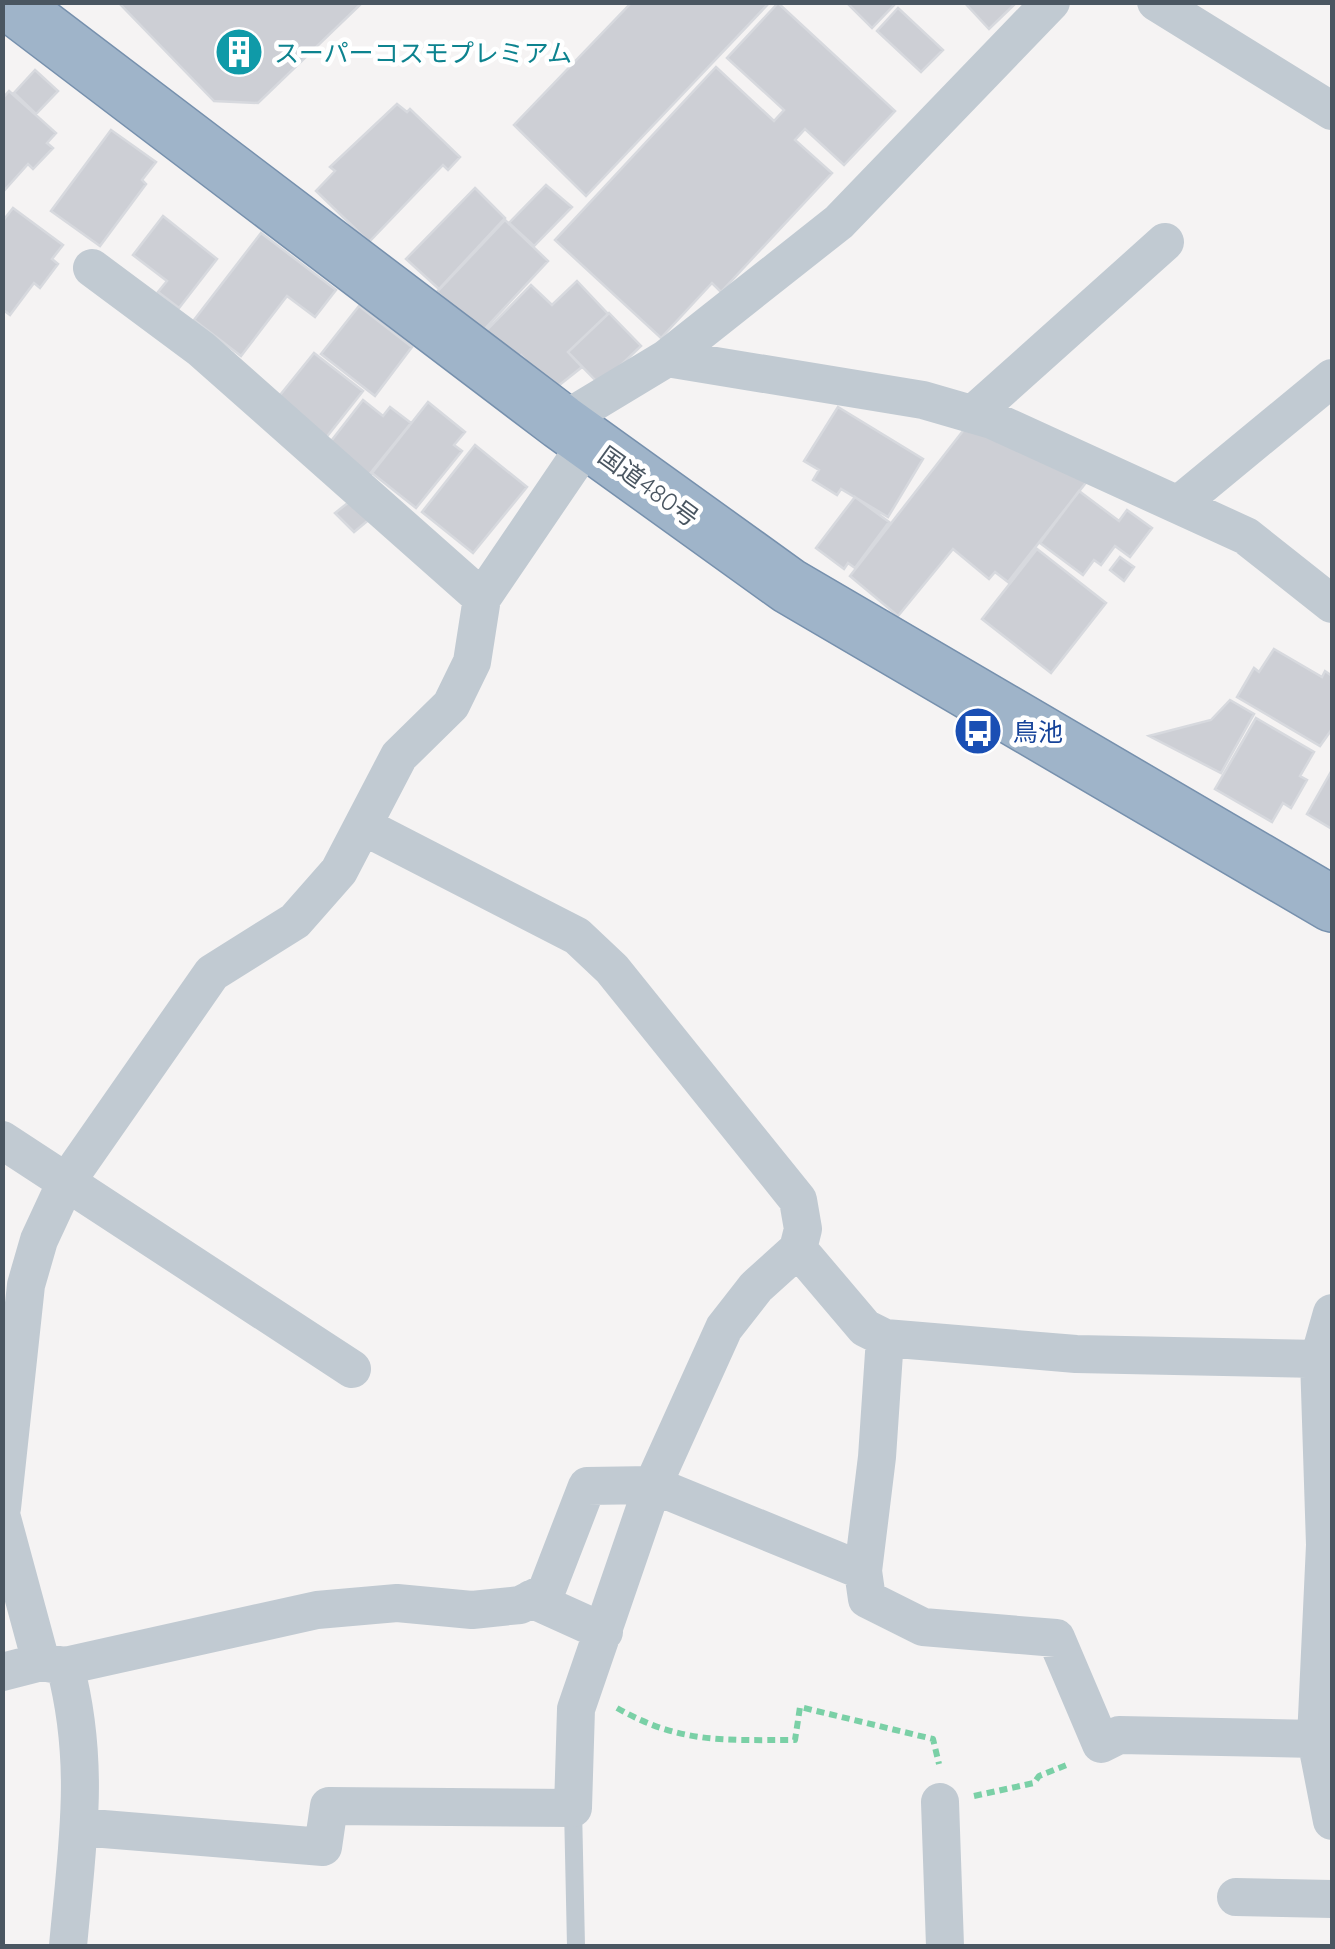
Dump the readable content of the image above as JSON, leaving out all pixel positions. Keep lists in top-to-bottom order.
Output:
{
  "streets": {
    "highway": ["国道480号"]
  },
  "places": {
    "building": ["スーパーコスモプレミアム"],
    "bus stop": ["鳥池"]
  }
}
